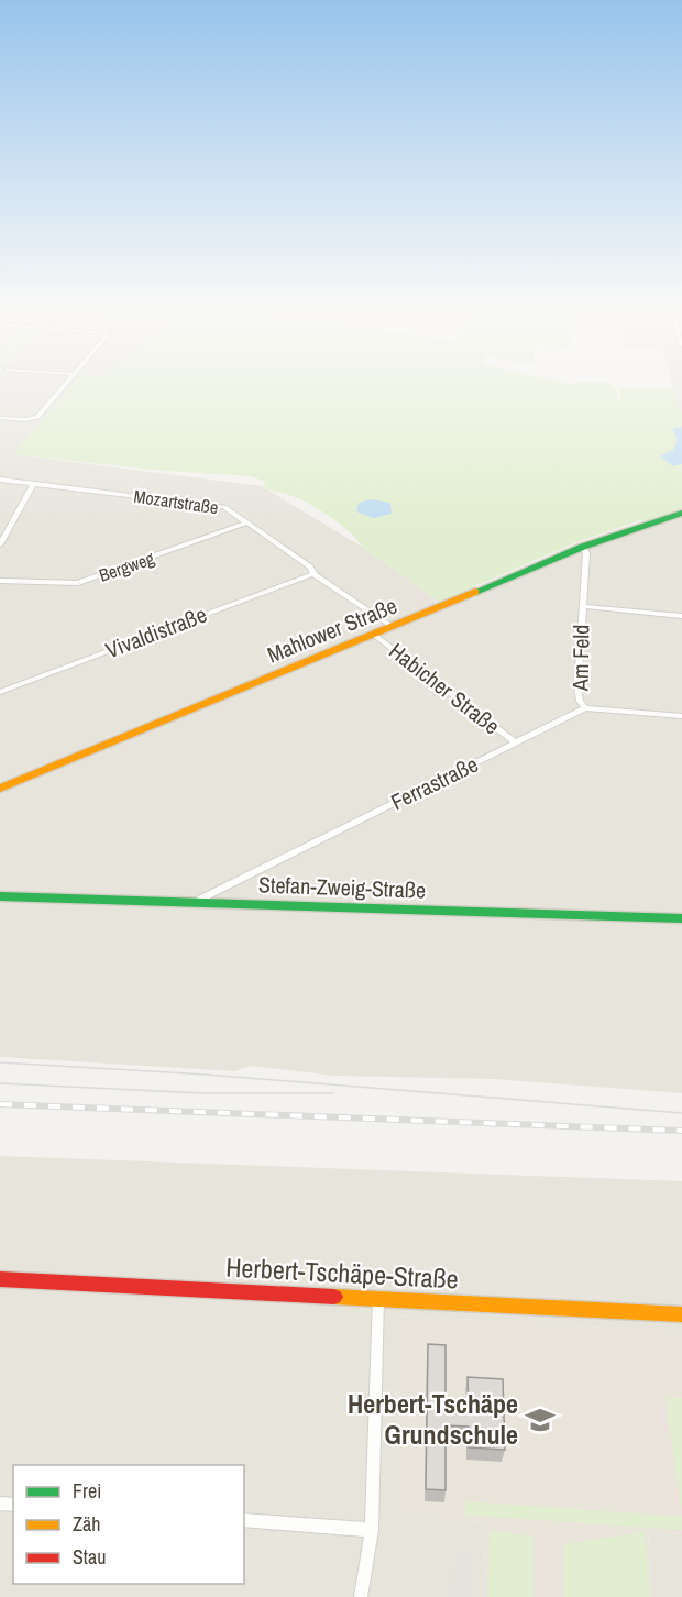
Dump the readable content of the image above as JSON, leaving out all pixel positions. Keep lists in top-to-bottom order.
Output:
{
  "streets": {
    "street": [
      "Mozartstraße",
      "Bergweg",
      "Mahlower Straße",
      "Vivaldistraße",
      "Am Feld",
      "Habicher Straße",
      "Ferrastraße",
      "Stefan-Zweig-Straße",
      "Herbert-Tschäpe-Straße"
    ]
  },
  "crossings": [
    ["Mozartstraße", "Bergweg"],
    ["Mozartstraße", "Mahlower Straße"],
    ["Mozartstraße", "Vivaldistraße"],
    ["Mahlower Straße", "Am Feld"],
    ["Mahlower Straße", "Habicher Straße"],
    ["Am Feld", "Ferrastraße"],
    ["Habicher Straße", "Ferrastraße"],
    ["Ferrastraße", "Stefan-Zweig-Straße"]
  ],
  "places": {
    "school or university": ["Herbert-Tschäpe Grundschule"]
  },
  "legend": ["Frei", "Zäh", "Stau"]
}
